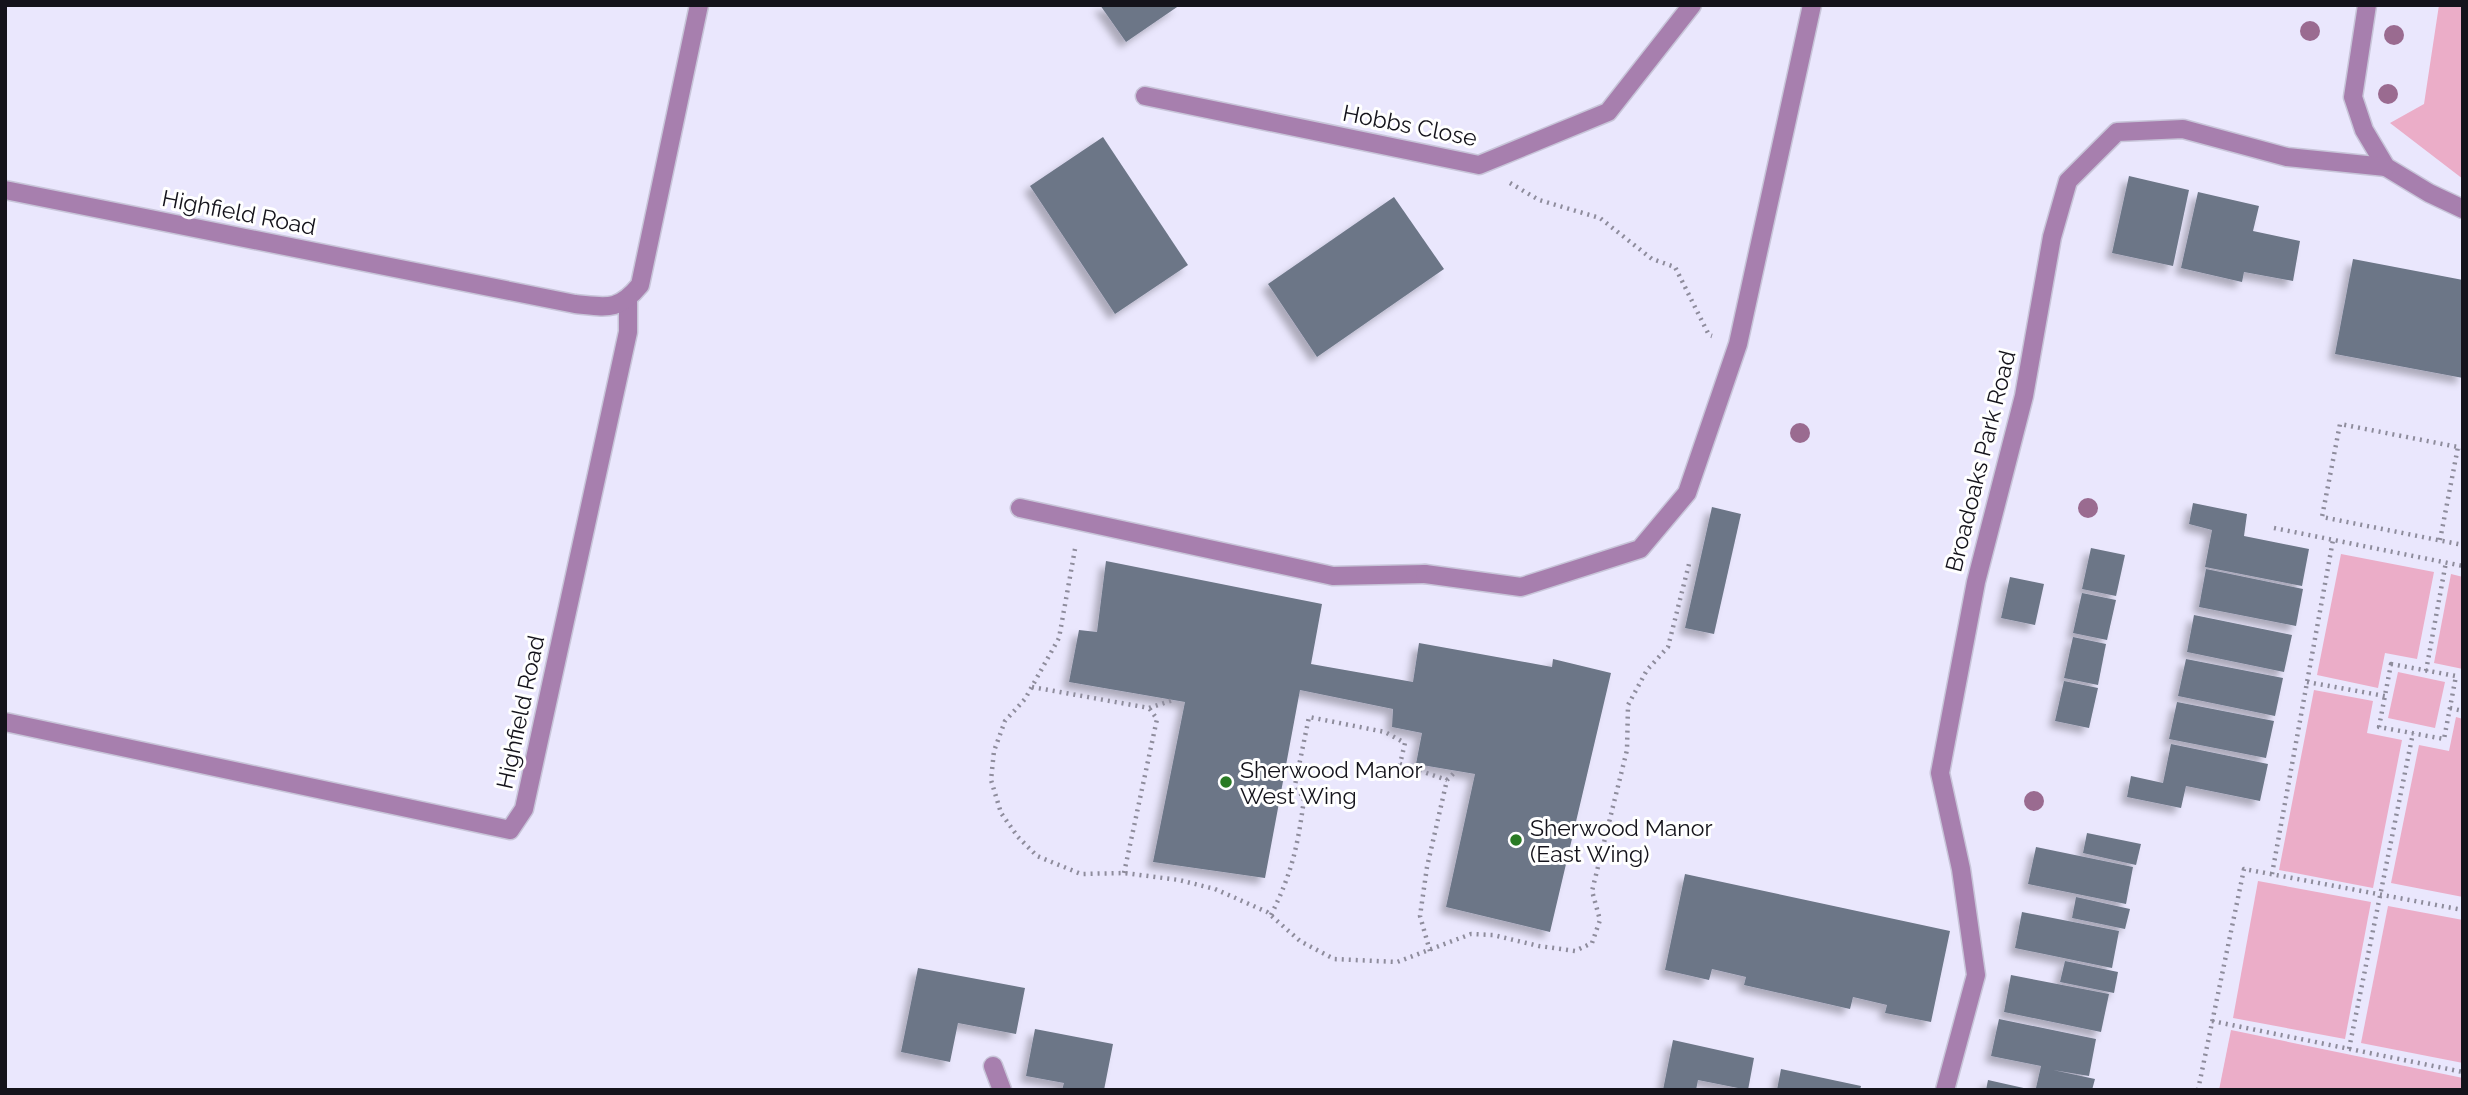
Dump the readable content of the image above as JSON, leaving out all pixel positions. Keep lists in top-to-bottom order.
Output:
{
  "streets": {
    "street": ["Hobbs Close", "Highfield Road", "Broadoaks Park Road"]
  },
  "places": ["Sherwood Manor West Wing", "Sherwood Manor (East Wing)"]
}
